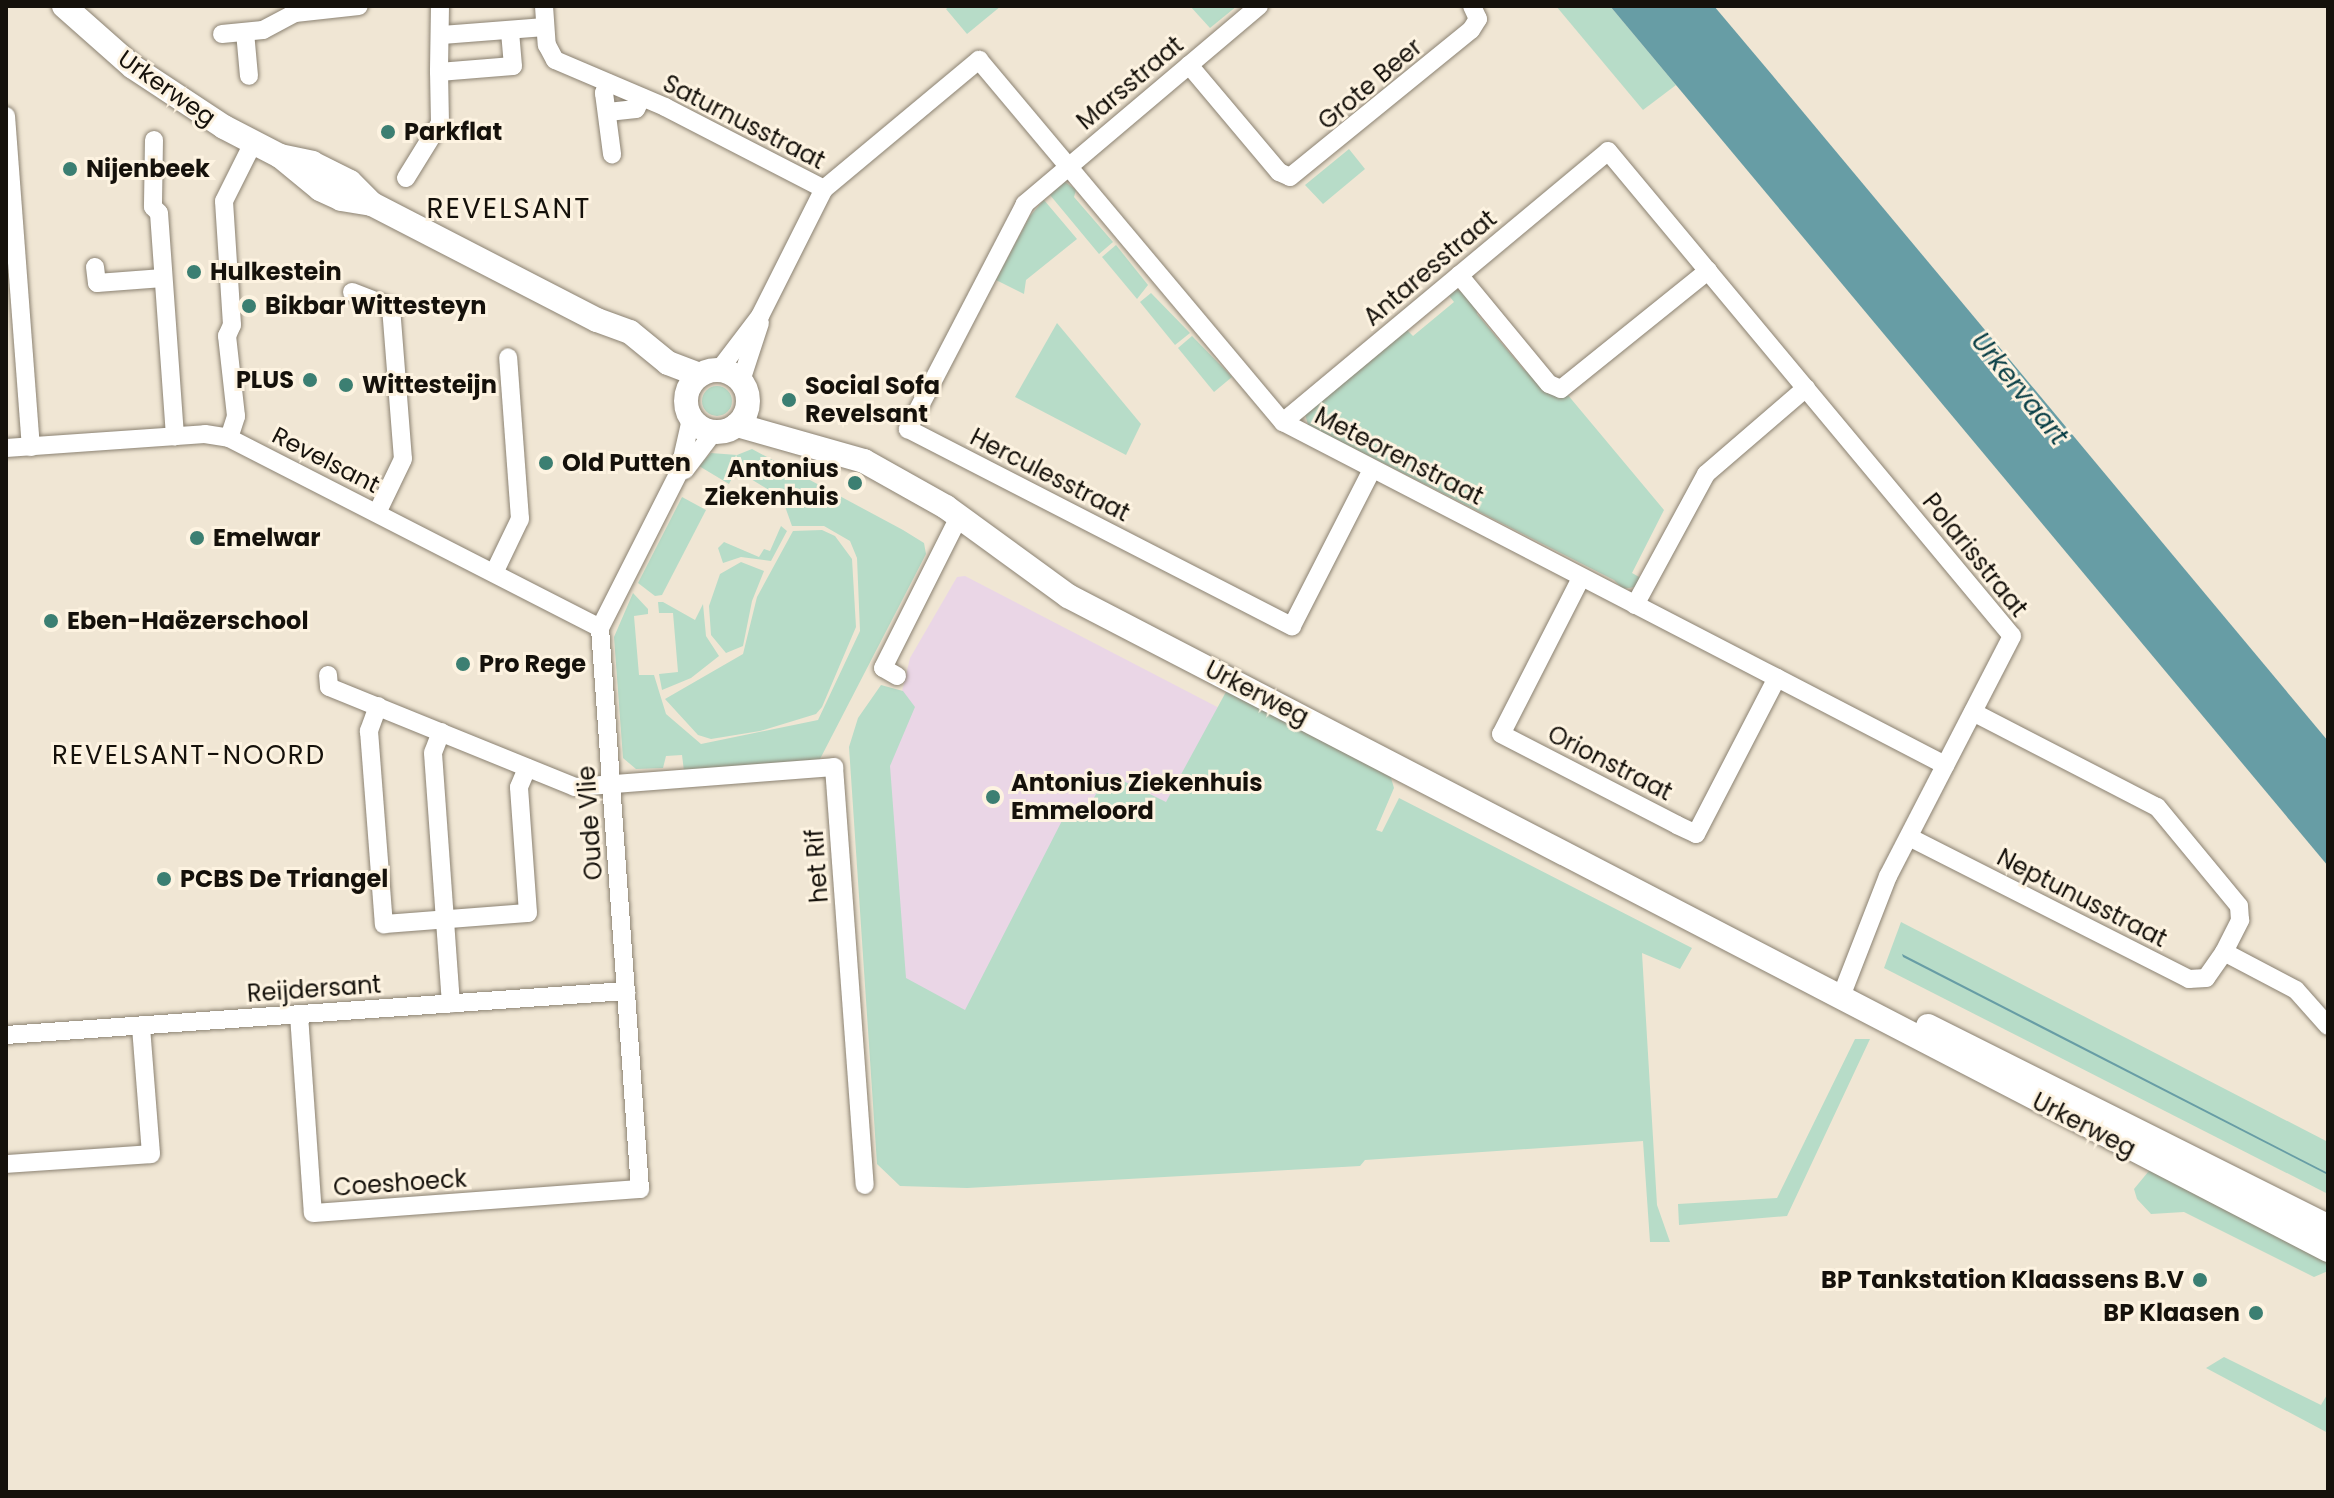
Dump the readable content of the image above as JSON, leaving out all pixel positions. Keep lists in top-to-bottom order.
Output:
{
  "streets": {
    "main road": ["Urkerweg"],
    "street": [
      "Marsstraat",
      "Grote Beer",
      "Saturnusstraat",
      "Antaresstraat",
      "Meteorenstraat",
      "Revelsant",
      "Herculesstraat",
      "Polarisstraat",
      "Orionstraat",
      "Oude Vlie",
      "het Rif",
      "Neptunusstraat",
      "Reijdersant",
      "Coeshoeck"
    ]
  },
  "crossings": [
    ["Marsstraat", "Grote Beer"],
    ["Marsstraat", "Meteorenstraat"],
    ["Marsstraat", "Herculesstraat"],
    ["Urkerweg", "Polarisstraat"],
    ["Saturnusstraat", "Meteorenstraat"],
    ["Antaresstraat", "Meteorenstraat"],
    ["Antaresstraat", "Polarisstraat"],
    ["Meteorenstraat", "Herculesstraat"],
    ["Meteorenstraat", "Polarisstraat"],
    ["Meteorenstraat", "Orionstraat"],
    ["Revelsant", "Oude Vlie"],
    ["Polarisstraat", "Neptunusstraat"],
    ["Oude Vlie", "het Rif"],
    ["Oude Vlie", "Reijdersant"],
    ["Oude Vlie", "Coeshoeck"],
    ["Reijdersant", "Coeshoeck"]
  ],
  "districts": ["REVELSANT", "REVELSANT-NOORD"],
  "water": ["Urkervaart"],
  "places": [
    "Parkflat",
    "Nijenbeek",
    "Hulkestein",
    "Bikbar Wittesteyn",
    "PLUS",
    "Wittesteijn",
    "Social Sofa Revelsant",
    "Old Putten",
    "Antonius Ziekenhuis",
    "Emelwar",
    "Eben-Haëzerschool",
    "Pro Rege",
    "Antonius Ziekenhuis Emmeloord",
    "PCBS De Triangel",
    "BP Tankstation Klaassens B.V",
    "BP Klaasen"
  ]
}
